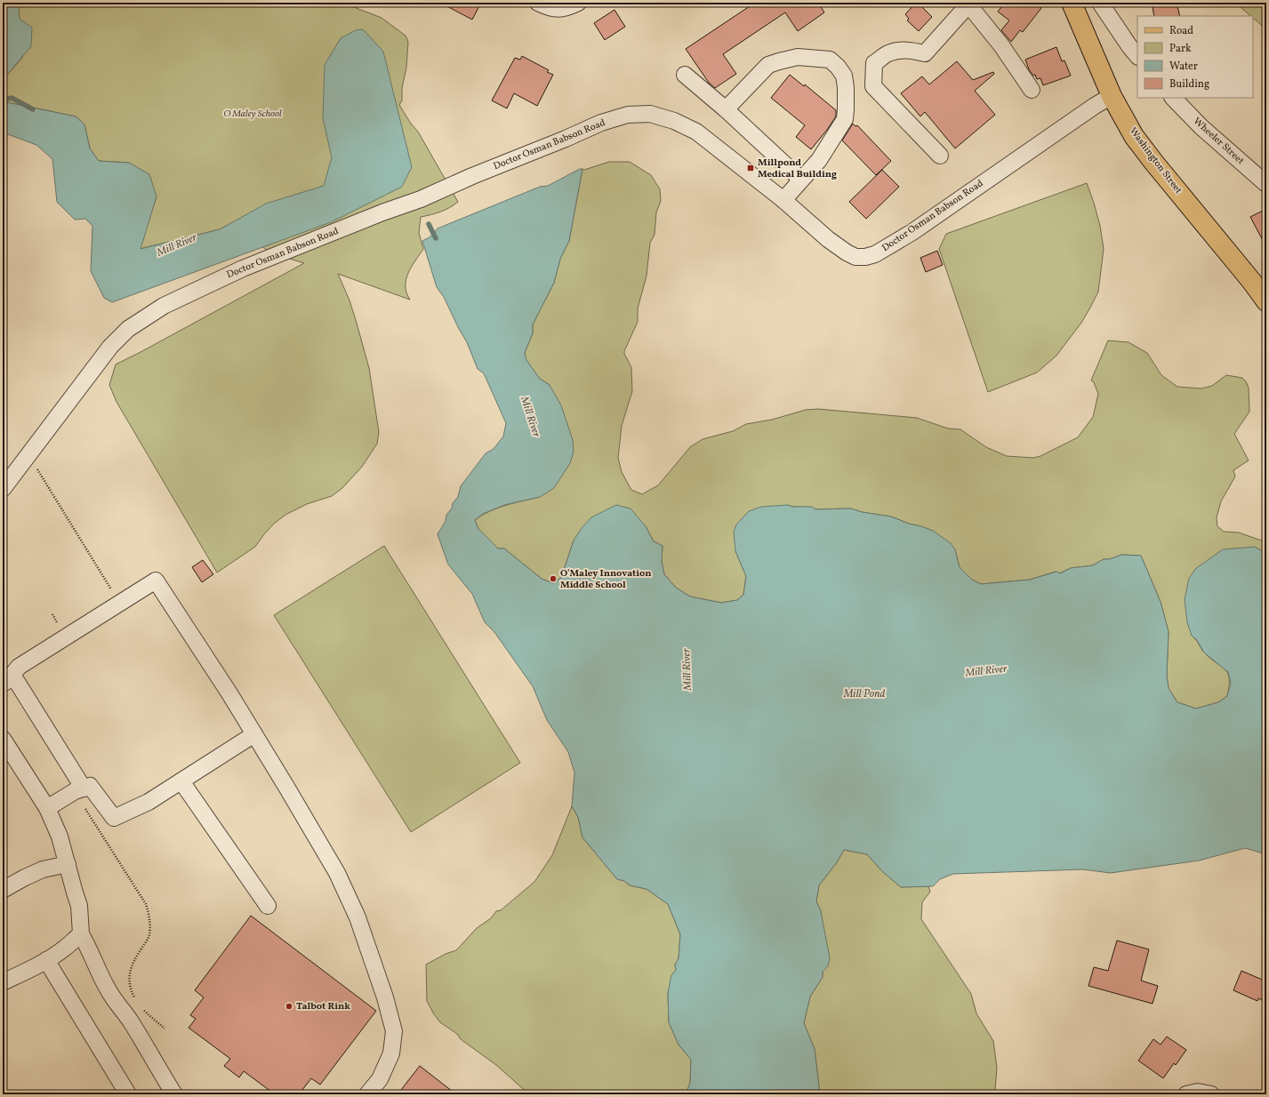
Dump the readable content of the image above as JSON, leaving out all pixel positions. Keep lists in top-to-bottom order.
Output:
{
  "streets": {
    "main road": ["Washington Street"],
    "street": ["Wheeler Street", "Doctor Osman Babson Road"]
  },
  "crossings": [
    ["Doctor Osman Babson Road", "Washington Street"]
  ],
  "water": ["Mill River", "Mill Pond"],
  "parks": ["O Maley School"],
  "places": {
    "transit": ["Millpond Medical Building"],
    "other": ["O'Maley Innovation Middle School", "Talbot Rink"]
  },
  "legend": [
    "Road",
    "Park",
    "Water",
    "Building"
  ]
}
